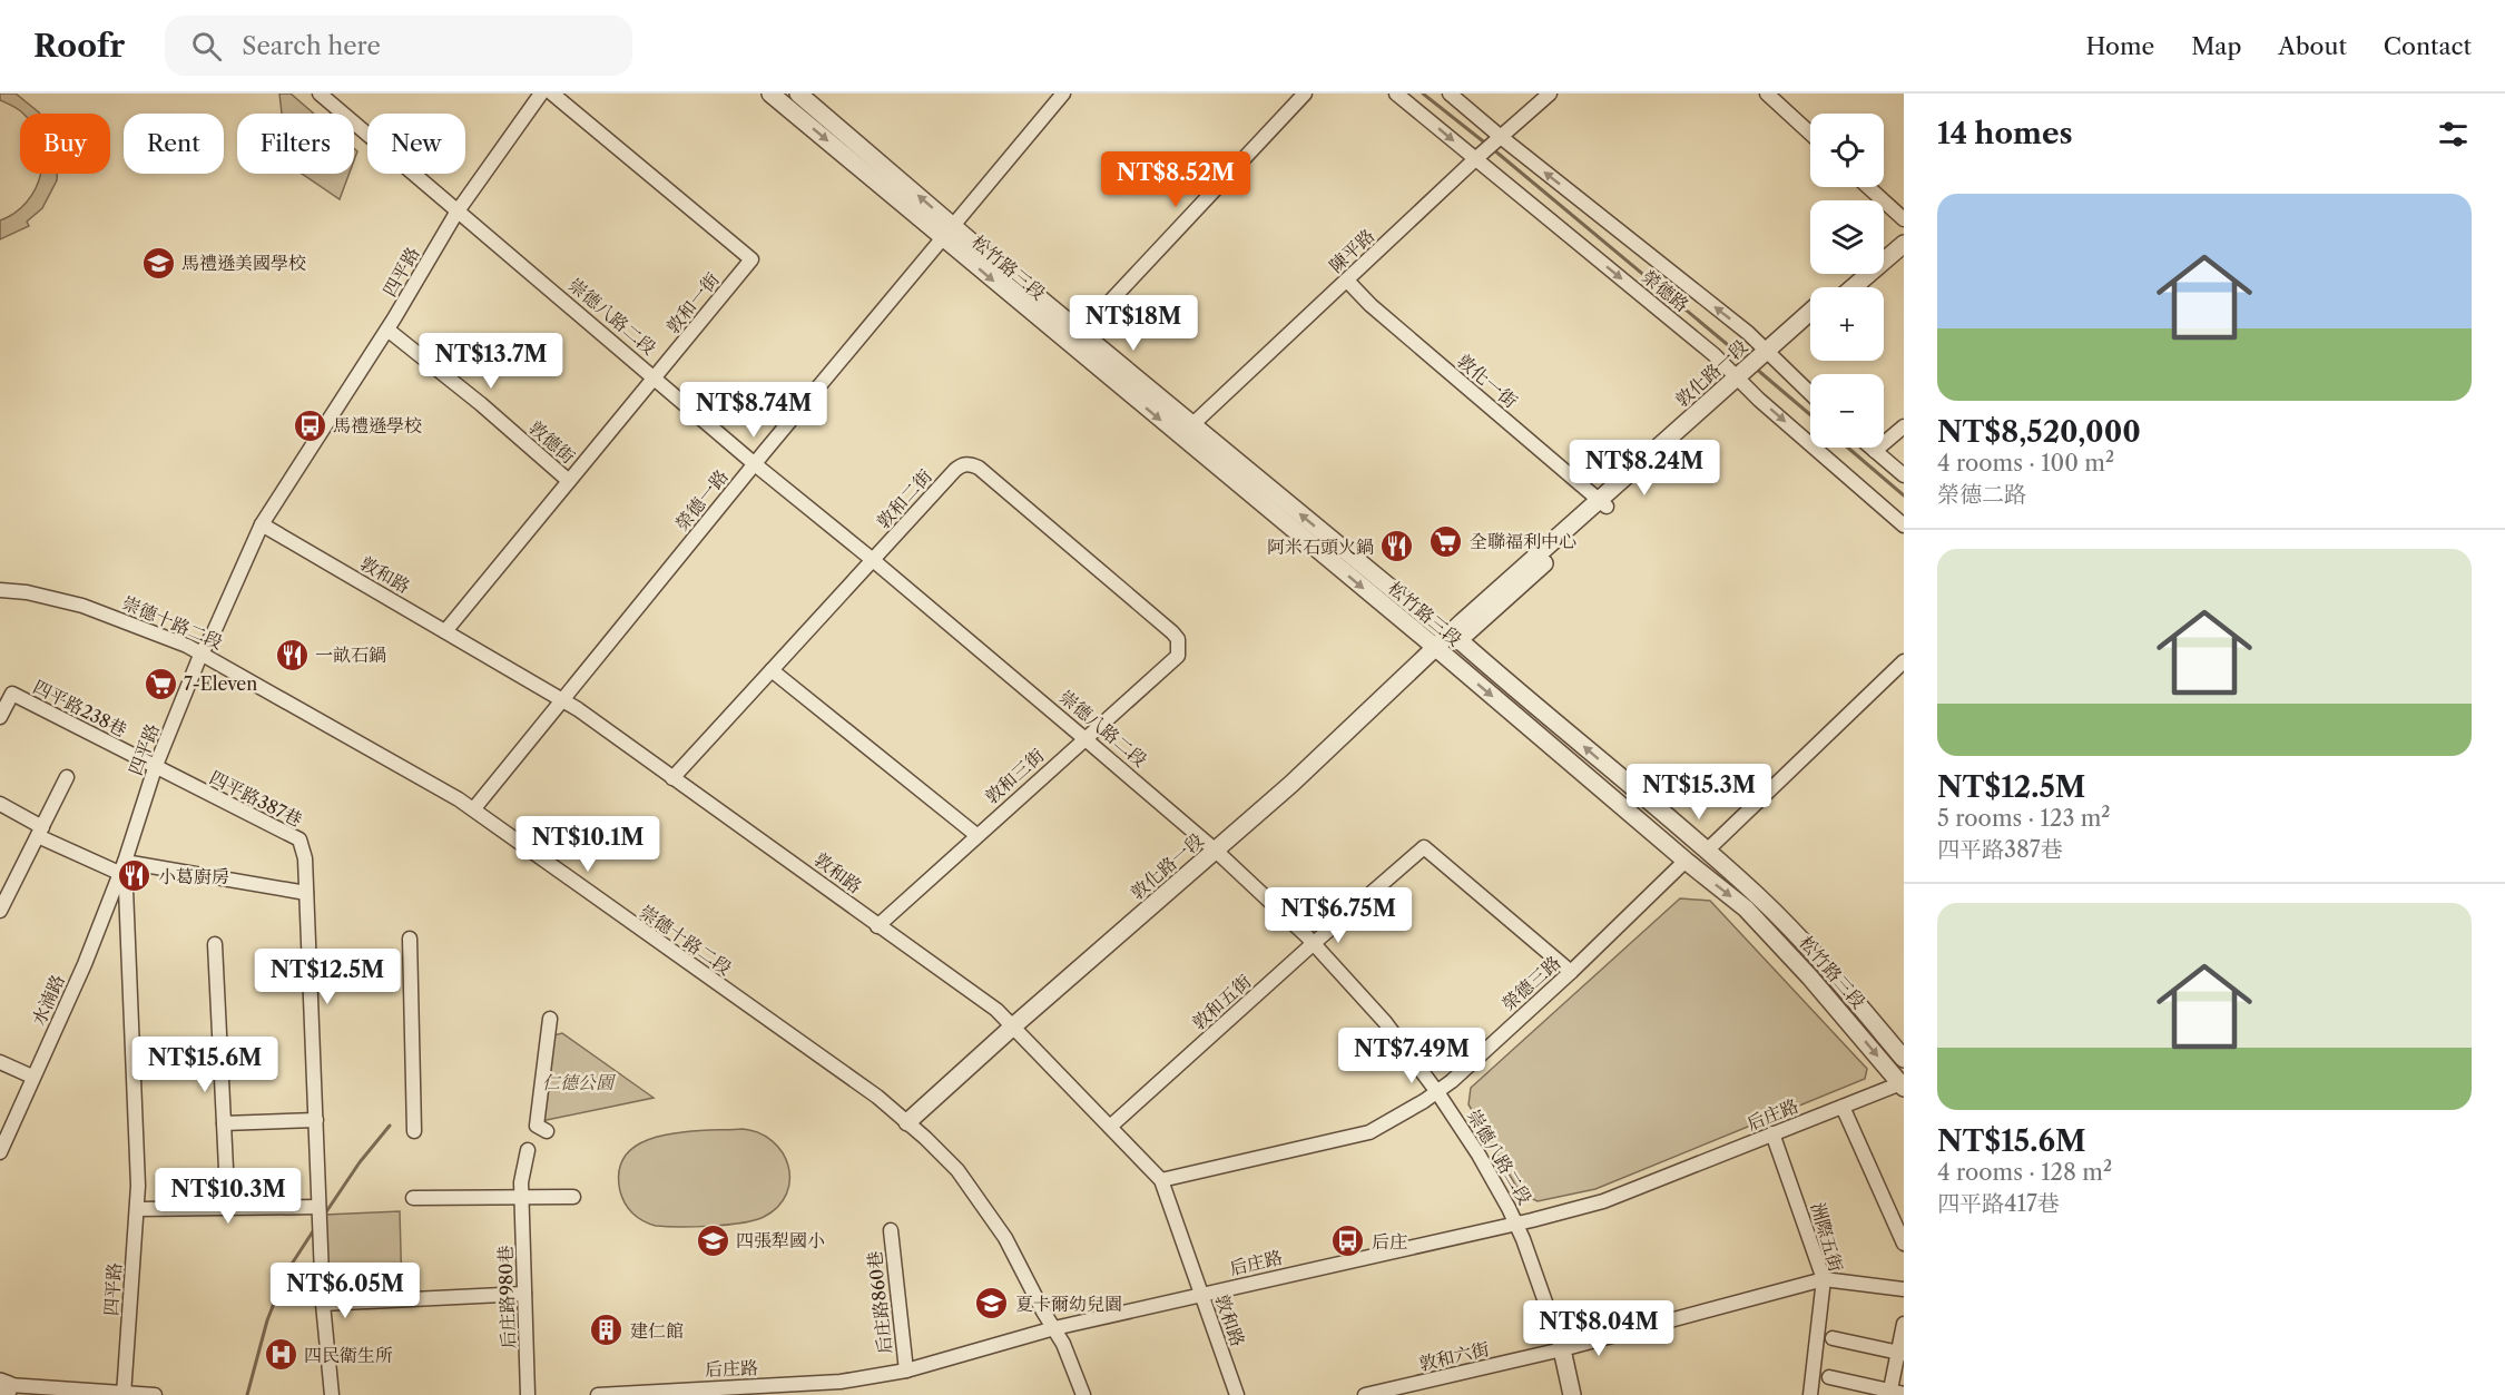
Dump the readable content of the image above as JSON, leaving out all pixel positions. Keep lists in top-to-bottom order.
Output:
{
  "streets": {
    "street": [
      "陳平路",
      "松竹路三段",
      "四平路",
      "榮德路",
      "敦和一街",
      "崇德八路二段",
      "敦化路一段",
      "敦化一街",
      "敦德街",
      "敦和二街",
      "榮德一路",
      "敦和路",
      "崇德十路二段",
      "四平路238巷",
      "敦和三街",
      "四平路387巷",
      "榮德三路",
      "水湳路",
      "敦和五街",
      "后庄路",
      "洲際五街",
      "后庄路980巷",
      "后庄路860巷",
      "敦和六街"
    ]
  },
  "crossings": [
    ["陳平路", "松竹路三段"],
    ["陳平路", "榮德路"],
    ["陳平路", "敦化一街"],
    ["松竹路三段", "敦化路一段"],
    ["松竹路三段", "榮德一路"],
    ["松竹路三段", "榮德三路"],
    ["松竹路三段", "后庄路"],
    ["四平路", "崇德八路二段"],
    ["四平路", "敦德街"],
    ["四平路", "敦和路"],
    ["四平路", "崇德十路二段"],
    ["四平路", "四平路238巷"],
    ["四平路", "四平路387巷"],
    ["四平路", "水湳路"],
    ["榮德路", "敦化路一段"],
    ["敦和一街", "崇德八路二段"],
    ["敦和一街", "敦德街"],
    ["敦和一街", "敦和路"],
    ["崇德八路二段", "敦化路一段"],
    ["崇德八路二段", "敦和二街"],
    ["崇德八路二段", "榮德一路"],
    ["崇德八路二段", "敦和三街"],
    ["崇德八路二段", "榮德三路"],
    ["崇德八路二段", "敦和五街"],
    ["崇德八路二段", "后庄路"],
    ["崇德八路二段", "敦和六街"],
    ["敦化路一段", "敦化一街"],
    ["敦化路一段", "敦和路"],
    ["敦化路一段", "崇德十路二段"],
    ["敦和二街", "敦和路"],
    ["敦和二街", "敦和三街"],
    ["榮德一路", "敦和路"],
    ["榮德一路", "崇德十路二段"],
    ["敦和路", "敦和三街"],
    ["敦和路", "榮德三路"],
    ["敦和路", "敦和五街"],
    ["敦和路", "后庄路"],
    ["崇德十路二段", "后庄路"],
    ["四平路238巷", "四平路387巷"],
    ["榮德三路", "敦和五街"],
    ["后庄路", "洲際五街"],
    ["后庄路", "后庄路860巷"],
    ["洲際五街", "敦和六街"]
  ],
  "parks": ["仁德公園"],
  "places": {
    "school or university": ["馬禮遜美國學校", "四張犁國小", "夏卡爾幼兒園"],
    "bus stop": ["馬禮遜學校", "后庄"],
    "supermarket": ["全聯福利中心", "7-Eleven"],
    "restaurant": ["阿米石頭火鍋", "一畝石鍋", "小葛廚房"],
    "building": ["建仁館"],
    "hospital": ["四民衛生所"]
  },
  "page": {
    "header": "Roofr",
    "search": "Search here",
    "nav": [
      "Home",
      "Map",
      "About",
      "Contact"
    ],
    "heading": "14 homes",
    "map_buttons": ["+", "−"],
    "chip": [
      "Buy",
      "Rent",
      "Filters",
      "New"
    ],
    "price": [
      "NT$8.52M",
      "NT$18M",
      "NT$13.7M",
      "NT$8.74M",
      "NT$8.24M",
      "NT$15.3M",
      "NT$10.1M",
      "NT$6.75M",
      "NT$12.5M",
      "NT$7.49M",
      "NT$15.6M",
      "NT$10.3M",
      "NT$6.05M",
      "NT$8.04M"
    ],
    "list": [
      {
        "name": "NT$8,520,000",
        "note": "4 rooms · 100 m² · 榮德二路"
      },
      {
        "name": "NT$12.5M",
        "note": "5 rooms · 123 m² · 四平路387巷"
      },
      {
        "name": "NT$15.6M",
        "note": "4 rooms · 128 m² · 四平路417巷"
      }
    ]
  }
}
